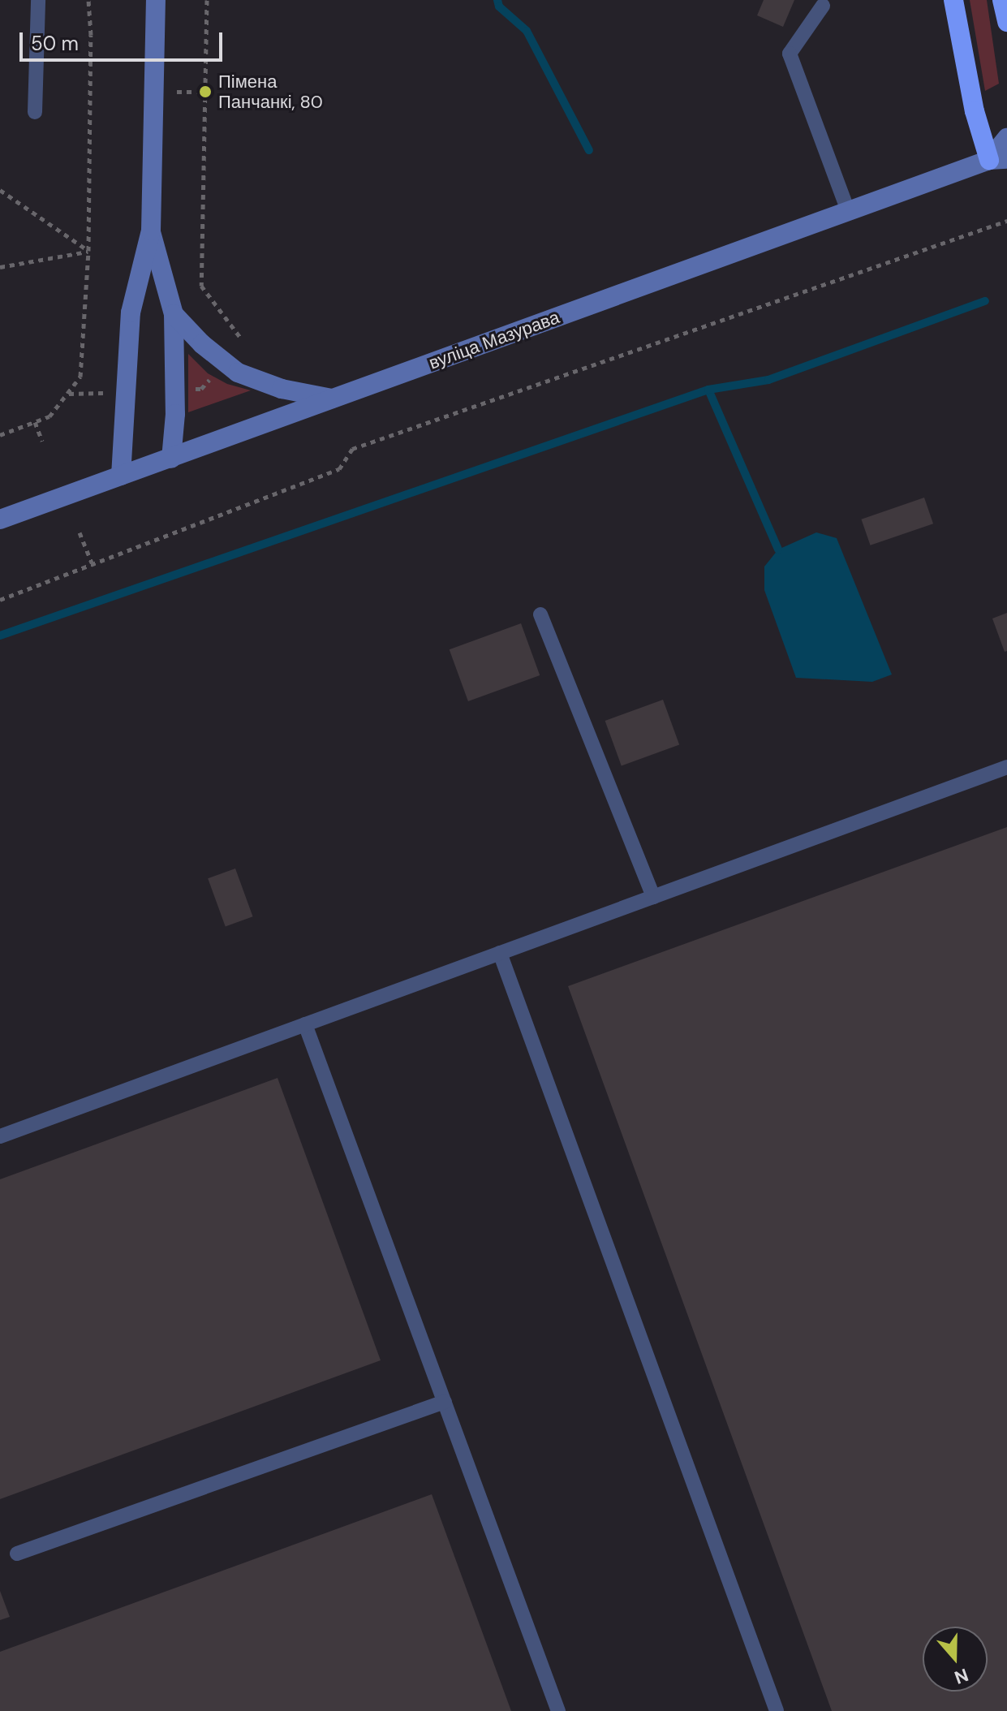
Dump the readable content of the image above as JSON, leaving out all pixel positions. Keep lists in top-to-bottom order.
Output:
{
  "streets": {
    "main road": ["вуліца Мазурава"]
  },
  "places": ["Пімена Панчанкі, 80"],
  "scale_bar": "50 m",
  "north": "bottom"
}
